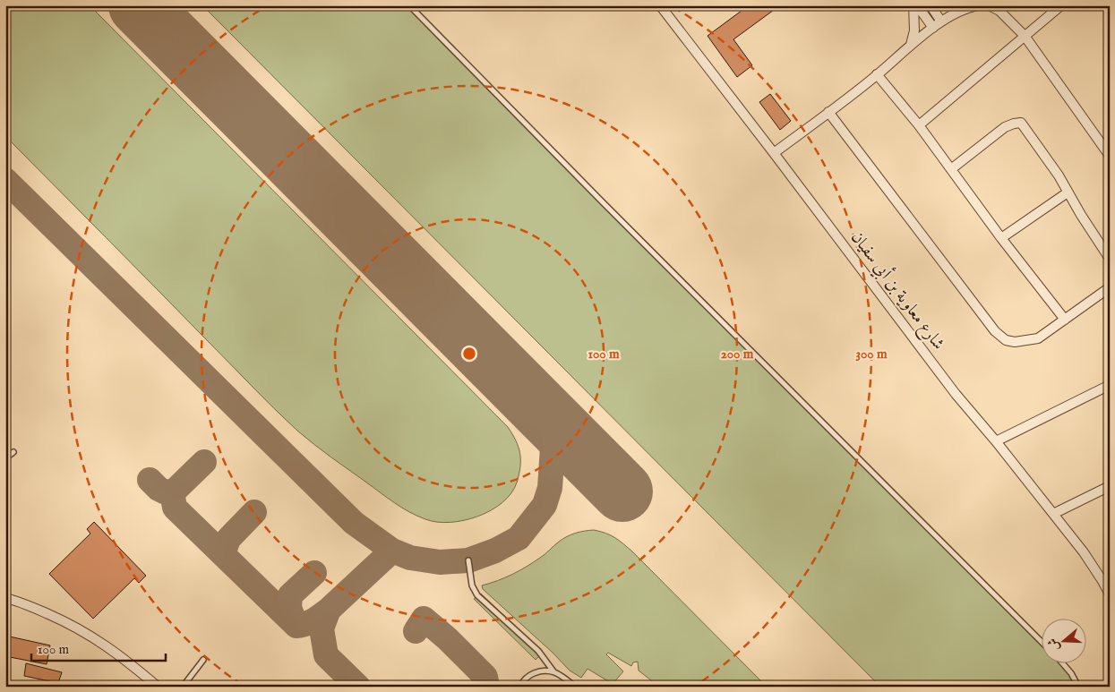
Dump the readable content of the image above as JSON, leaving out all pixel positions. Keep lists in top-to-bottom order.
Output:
{
  "streets": {
    "street": ["شارع معاوية بن أبي سفيان"]
  },
  "scale_bar": "100 m",
  "north": "left",
  "rings": ["100 m", "200 m", "300 m"]
}
